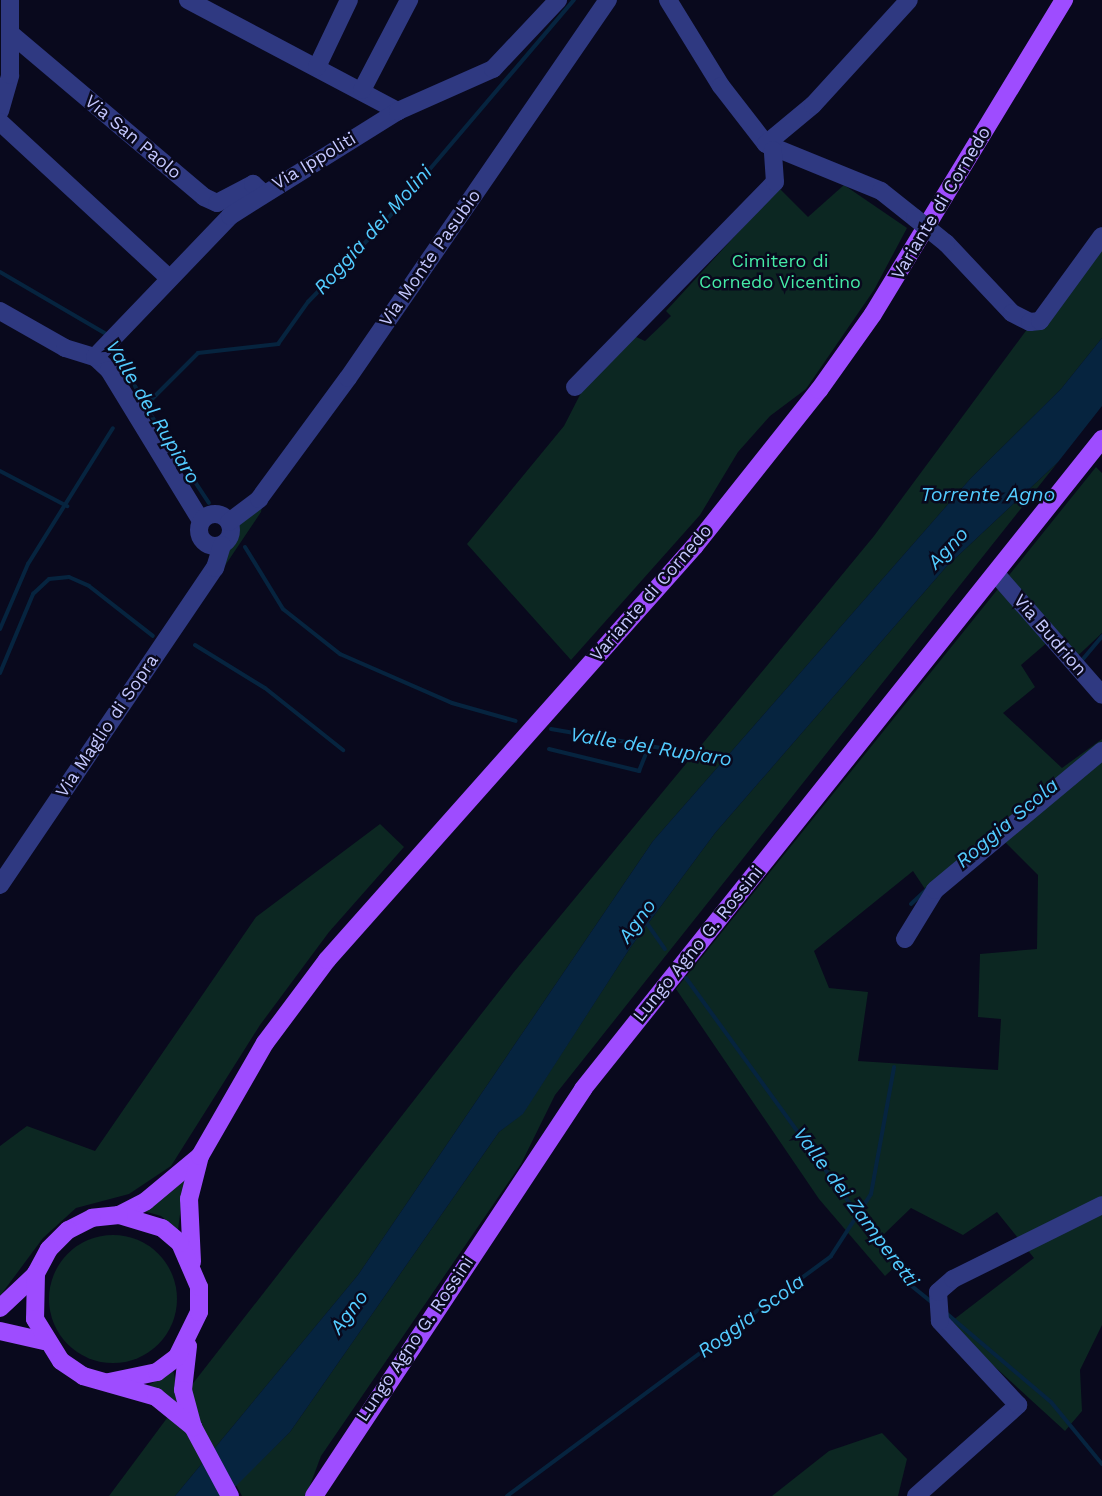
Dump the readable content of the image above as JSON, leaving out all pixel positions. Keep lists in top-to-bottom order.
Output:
{
  "streets": {
    "main road": ["Variante di Cornedo", "Lungo Agno G. Rossini"],
    "street": [
      "Via San Paolo",
      "Via Ippoliti",
      "Via Monte Pasubio",
      "Via Budrion",
      "Via Maglio di Sopra"
    ]
  },
  "crossings": [
    ["Via San Paolo", "Via Ippoliti"],
    ["Via Budrion", "Lungo Agno G. Rossini"]
  ],
  "water": [
    "Roggia dei Molini",
    "Valle del Rupiaro",
    "Torrente Agno",
    "Agno",
    "Roggia Scola",
    "Valle dei Zamperetti"
  ],
  "parks": ["Cimitero di Cornedo Vicentino"]
}
